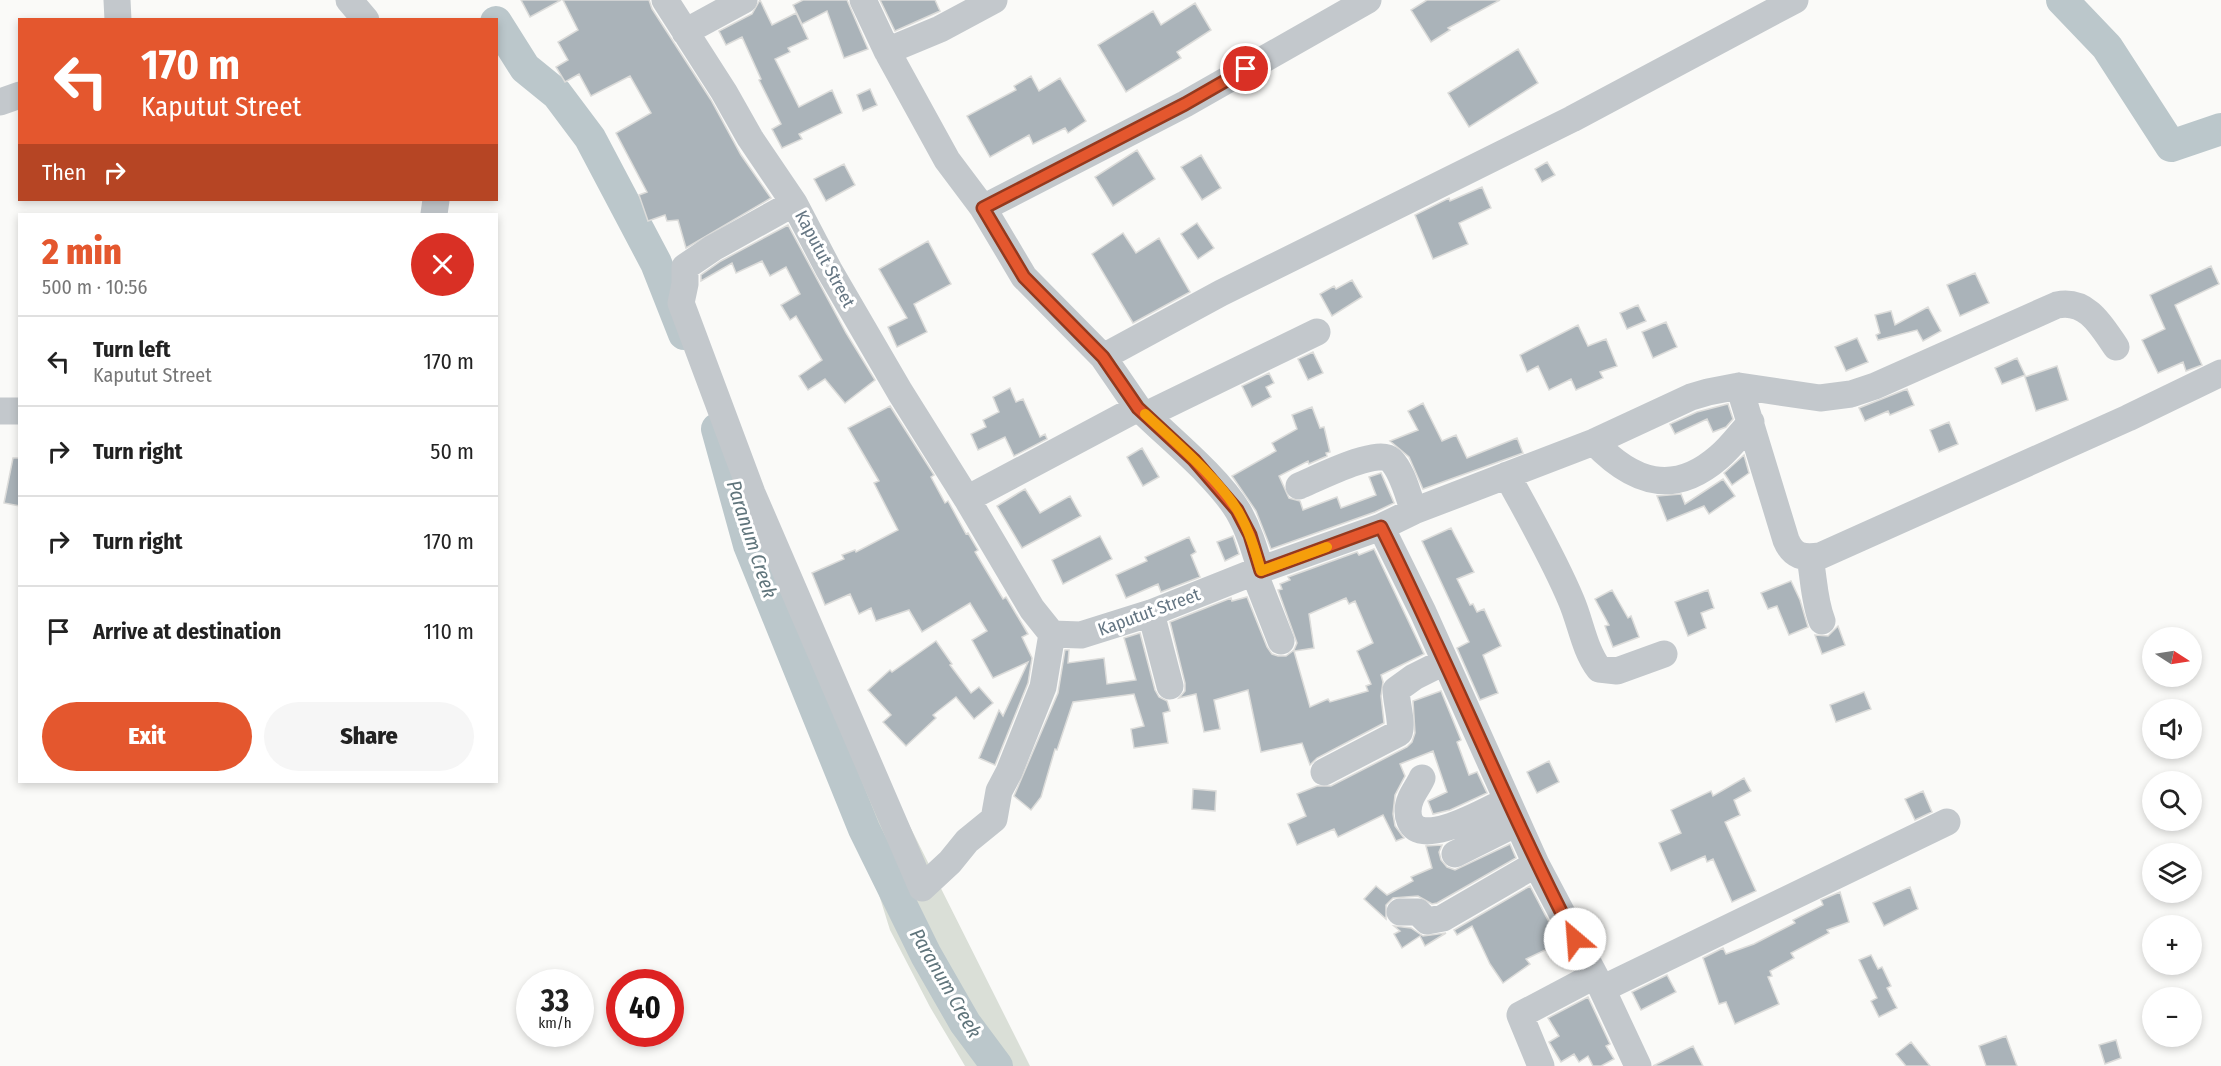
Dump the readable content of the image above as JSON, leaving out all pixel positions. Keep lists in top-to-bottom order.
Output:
{
  "streets": {
    "street": ["Kaputut Street"]
  },
  "water": ["Paranum Creek"],
  "north": "right",
  "page": {
    "turn": ["170 m", "Kaputut Street"],
    "then": "Then",
    "heading": ["2 min", "500 m · 10:56"],
    "list": [
      {
        "name": "Turn left",
        "note": "Kaputut Street",
        "value": "170 m"
      },
      {
        "name": "Turn right",
        "value": "50 m"
      },
      {
        "name": "Turn right",
        "value": "170 m"
      },
      {
        "name": "Arrive at destination",
        "value": "110 m"
      }
    ],
    "map_buttons": ["+", "−"],
    "buttons": ["Exit", "Share"],
    "speed": "33 km/h",
    "limit": "40"
  }
}
